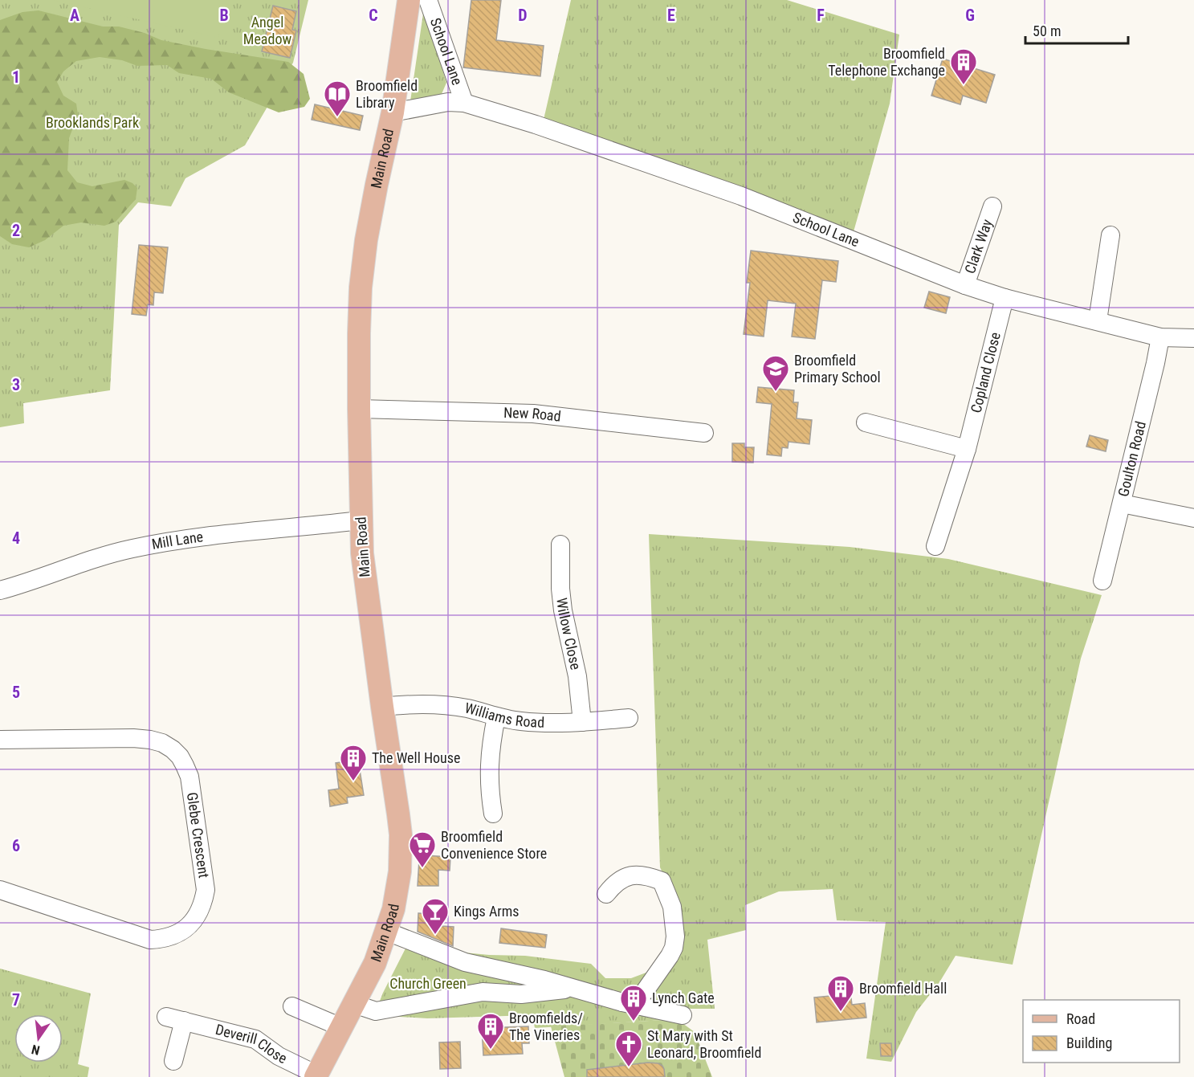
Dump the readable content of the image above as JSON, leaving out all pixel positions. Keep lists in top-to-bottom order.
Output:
{
  "streets": {
    "main road": ["Main Road"],
    "street": [
      "School Lane",
      "Clark Way",
      "Copland Close",
      "New Road",
      "Goulton Road",
      "Mill Lane",
      "Willow Close",
      "Williams Road",
      "Glebe Crescent",
      "Deverill Close"
    ]
  },
  "crossings": [
    ["School Lane", "Main Road"],
    ["School Lane", "Clark Way"],
    ["School Lane", "Copland Close"],
    ["School Lane", "Goulton Road"],
    ["Main Road", "New Road"],
    ["Main Road", "Mill Lane"],
    ["Main Road", "Williams Road"],
    ["Main Road", "Deverill Close"],
    ["Willow Close", "Williams Road"]
  ],
  "parks": ["Angel Meadow", "Brooklands Park", "Church Green"],
  "places": {
    "building": [
      "Broomfield Telephone Exchange",
      "The Well House",
      "Broomfield Hall",
      "Lynch Gate",
      "Broomfields/ The Vineries"
    ],
    "library": ["Broomfield Library"],
    "school or university": ["Broomfield Primary School"],
    "supermarket": ["Broomfield Convenience Store"],
    "bar": ["Kings Arms"],
    "church": ["St Mary with St Leonard, Broomfield"]
  },
  "legend": ["Road", "Building"],
  "scale_bar": "50 m",
  "north": "bottom",
  "grid": {
    "columns": [
      "A",
      "B",
      "C",
      "D",
      "E",
      "F",
      "G"
    ],
    "rows": [
      "1",
      "2",
      "3",
      "4",
      "5",
      "6",
      "7"
    ]
  }
}
